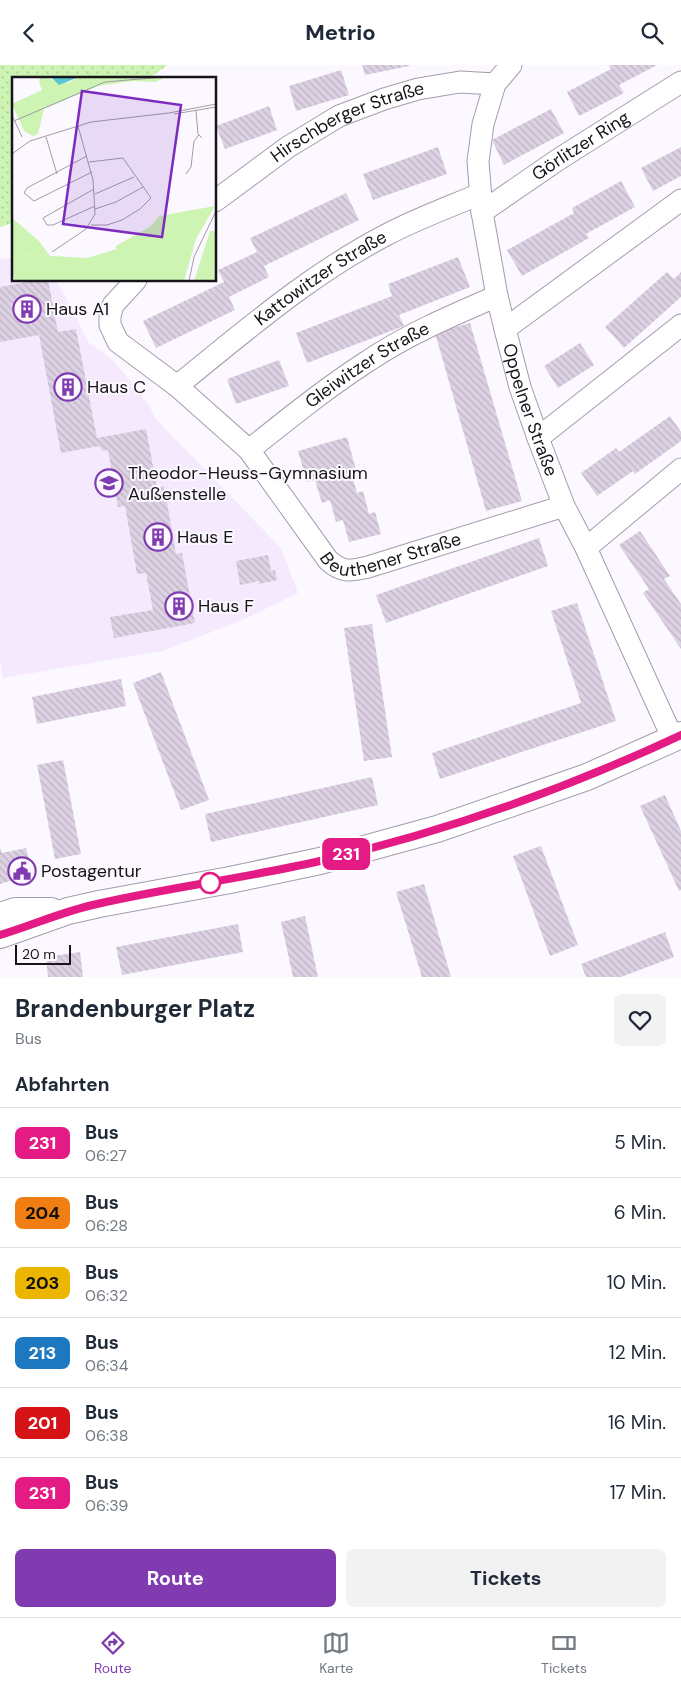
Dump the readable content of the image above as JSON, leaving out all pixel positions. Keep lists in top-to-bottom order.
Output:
{
  "streets": {
    "street": [
      "Hirschberger Straße",
      "Görlitzer Ring",
      "Kattowitzer Straße",
      "Gleiwitzer Straße",
      "Oppelner Straße",
      "Beuthener Straße"
    ]
  },
  "crossings": [
    ["Hirschberger Straße", "Oppelner Straße"],
    ["Görlitzer Ring", "Kattowitzer Straße"],
    ["Görlitzer Ring", "Oppelner Straße"],
    ["Kattowitzer Straße", "Oppelner Straße"],
    ["Kattowitzer Straße", "Beuthener Straße"],
    ["Gleiwitzer Straße", "Oppelner Straße"],
    ["Gleiwitzer Straße", "Beuthener Straße"],
    ["Oppelner Straße", "Beuthener Straße"]
  ],
  "places": {
    "building": [
      "Haus A1",
      "Haus C",
      "Haus E",
      "Haus F"
    ],
    "school or university": ["Theodor-Heuss-Gymnasium Außenstelle"],
    "public building": ["Postagentur"]
  },
  "lines": ["bus line 231"],
  "scale_bar": "20 m",
  "page": {
    "header": "Metrio",
    "on_map": "231",
    "scale": "20 m",
    "heading": [
      ["Brandenburger Platz", "Bus"],
      "Abfahrten"
    ],
    "list": [
      {
        "mark": "231",
        "name": "Bus",
        "note": "06:27",
        "value": "5 Min."
      },
      {
        "mark": "204",
        "name": "Bus",
        "note": "06:28",
        "value": "6 Min."
      },
      {
        "mark": "203",
        "name": "Bus",
        "note": "06:32",
        "value": "10 Min."
      },
      {
        "mark": "213",
        "name": "Bus",
        "note": "06:34",
        "value": "12 Min."
      },
      {
        "mark": "201",
        "name": "Bus",
        "note": "06:38",
        "value": "16 Min."
      },
      {
        "mark": "231",
        "name": "Bus",
        "note": "06:39",
        "value": "17 Min."
      }
    ],
    "buttons": ["Route", "Tickets"],
    "tabs": ["Route", "Karte", "Tickets"]
  }
}
